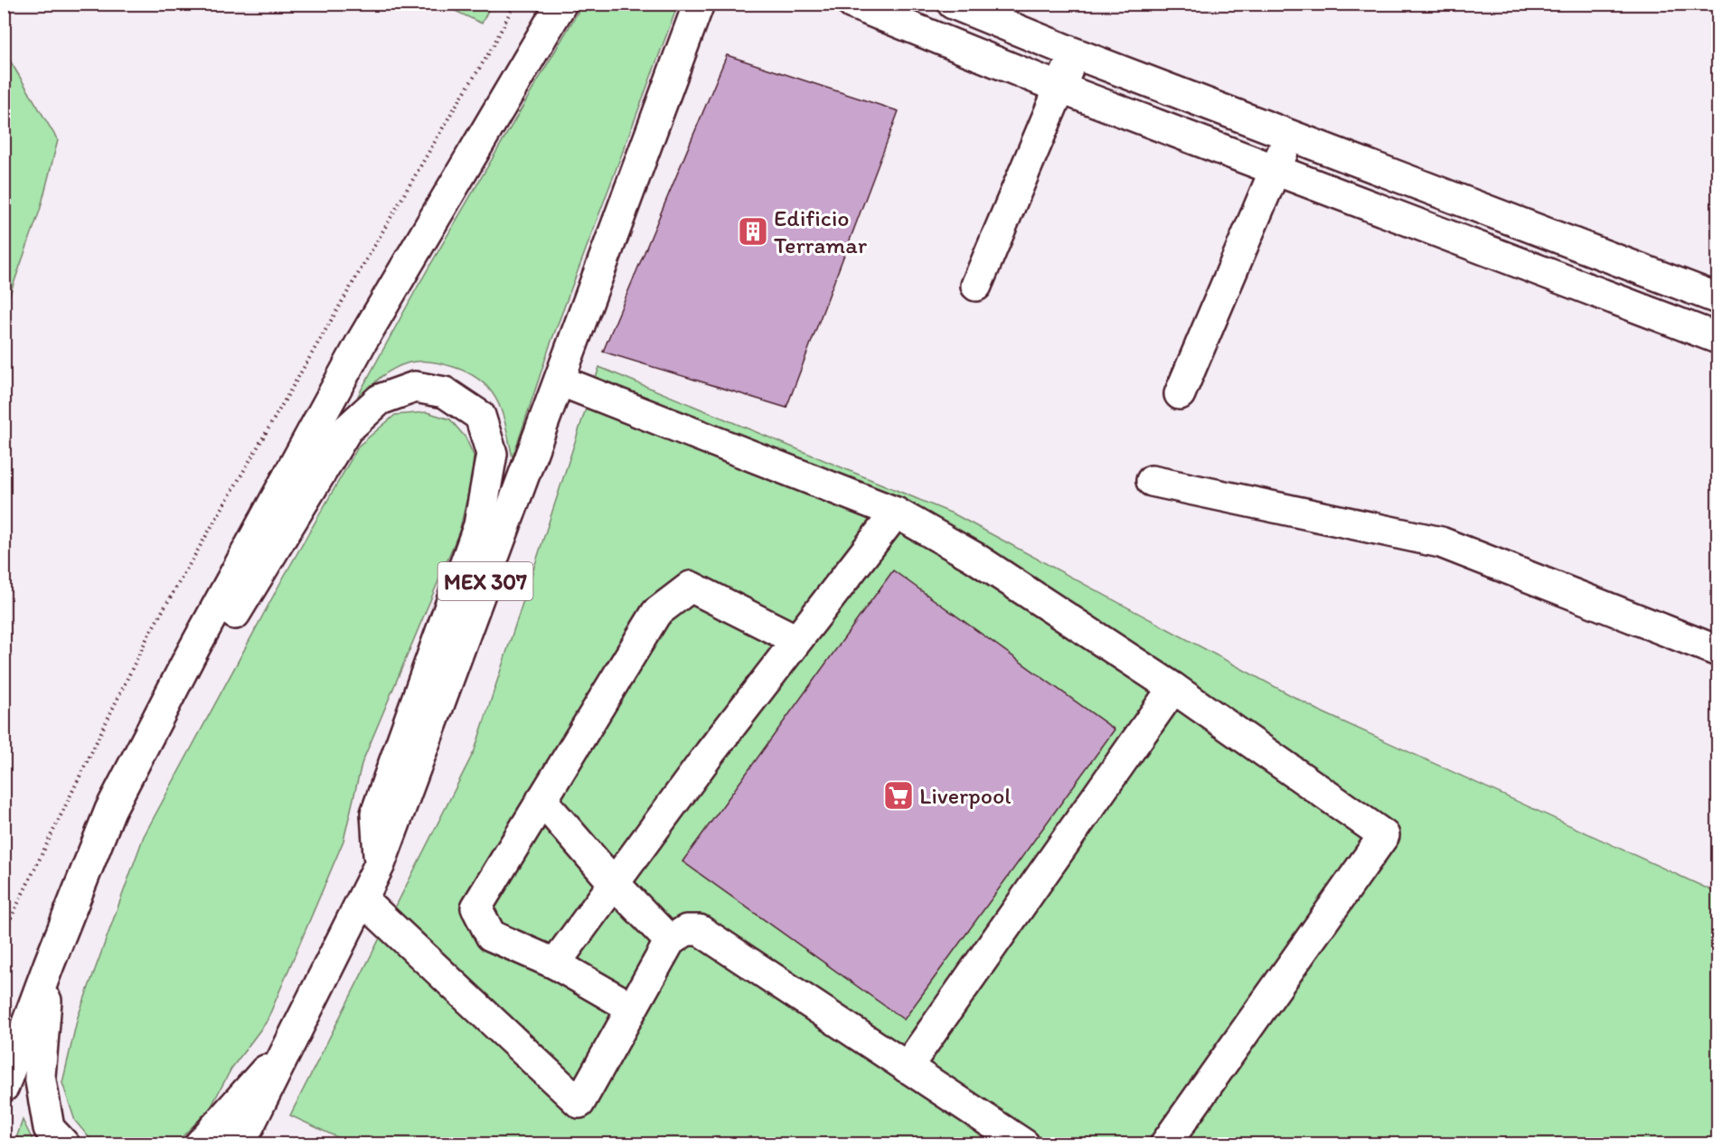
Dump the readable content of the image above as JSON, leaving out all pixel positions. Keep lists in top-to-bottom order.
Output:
{
  "streets": {
    "main road": ["MEX 307"]
  },
  "places": {
    "building": ["Edificio Terramar"],
    "supermarket": ["Liverpool"]
  }
}
